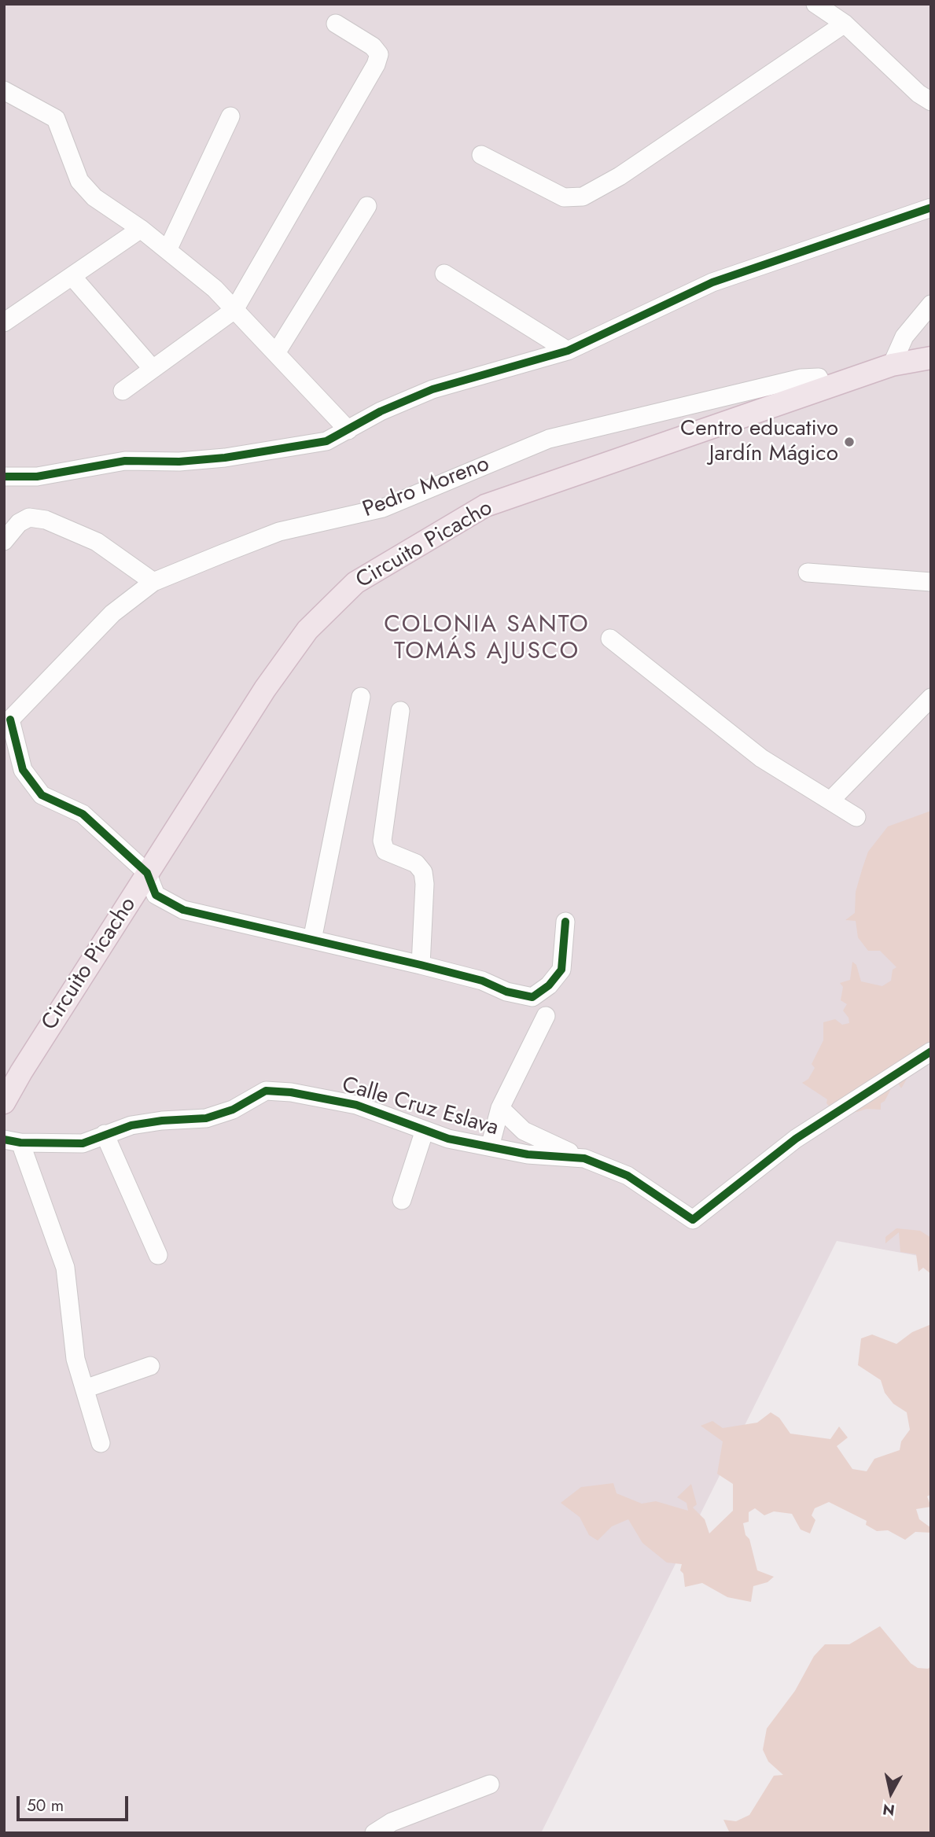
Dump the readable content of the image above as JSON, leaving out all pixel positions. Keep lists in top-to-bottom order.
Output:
{
  "streets": {
    "main road": ["Circuito Picacho"],
    "street": ["Pedro Moreno", "Calle Cruz Eslava"]
  },
  "crossings": [
    ["Pedro Moreno", "Circuito Picacho"]
  ],
  "districts": ["COLONIA SANTO TOMÁS AJUSCO"],
  "places": ["Centro educativo Jardín Mágico"],
  "scale_bar": "50 m",
  "north": "bottom"
}
